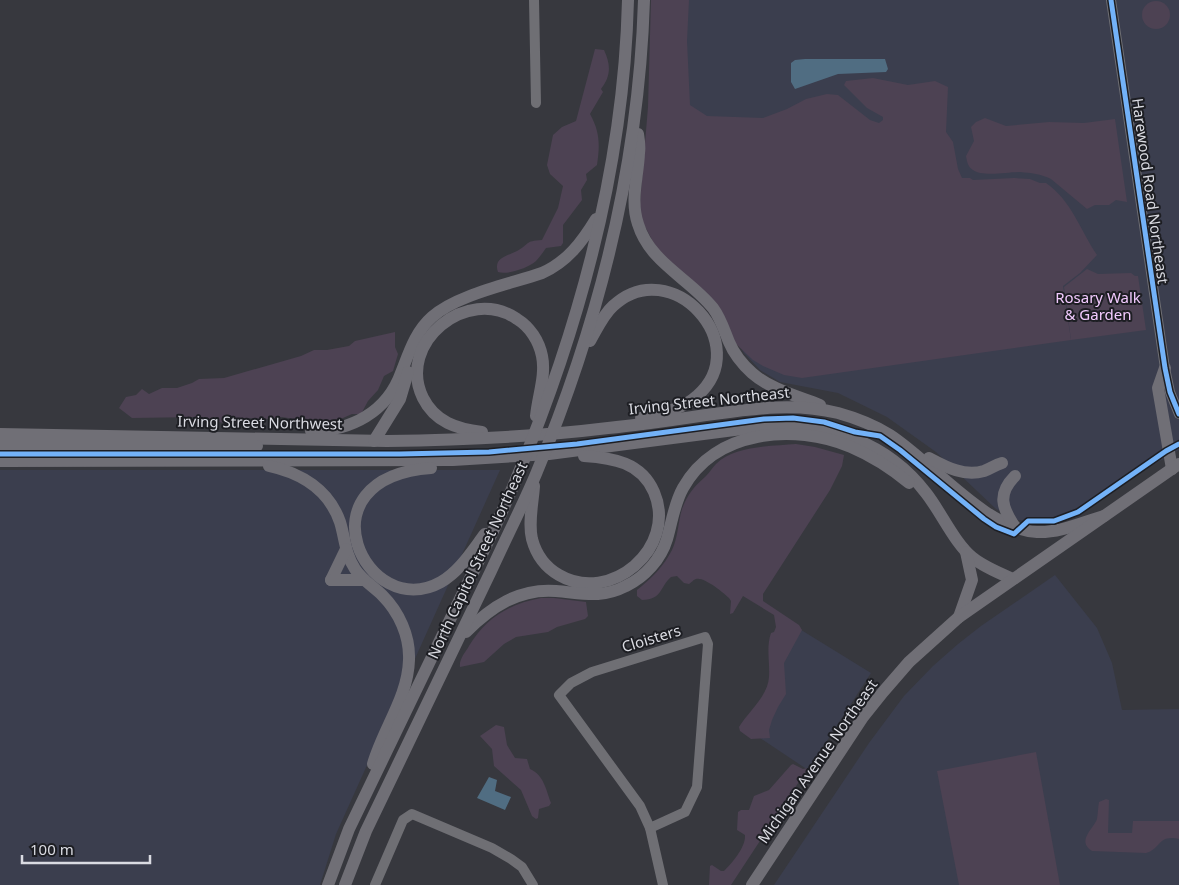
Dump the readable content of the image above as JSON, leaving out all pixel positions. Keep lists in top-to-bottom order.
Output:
{
  "streets": {
    "main road": [
      "Irving Street Northeast",
      "Irving Street Northwest",
      "North Capitol Street Northeast",
      "Michigan Avenue Northeast"
    ],
    "street": ["Harewood Road Northeast", "Cloisters"]
  },
  "crossings": [
    ["Irving Street Northeast", "Irving Street Northwest"],
    ["Irving Street Northeast", "Michigan Avenue Northeast"]
  ],
  "parks": ["Rosary Walk & Garden"],
  "scale_bar": "100 m"
}
